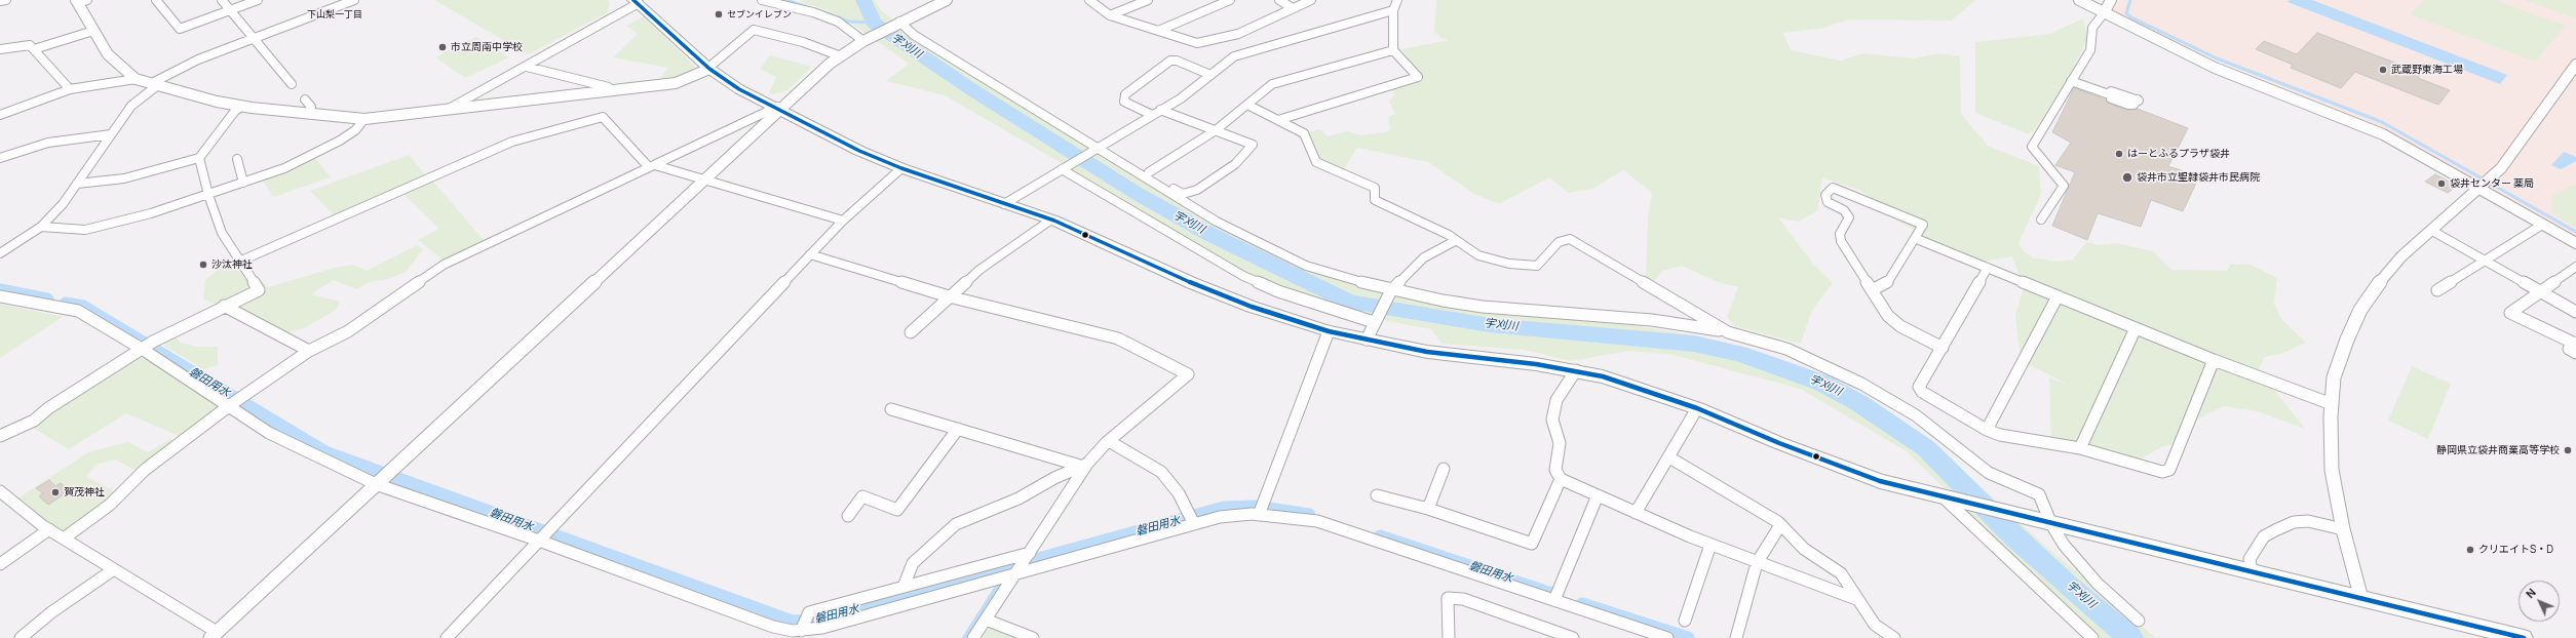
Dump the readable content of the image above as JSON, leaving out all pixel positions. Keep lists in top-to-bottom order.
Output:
{
  "districts": ["下山梨一丁目"],
  "water": ["宇刈川", "磐田用水"],
  "places": [
    "セブンイレブン",
    "市立周南中学校",
    "武蔵野東海工場",
    "はーとふるプラザ袋井",
    "袋井市立聖隷袋井市民病院",
    "袋井センター 薬局",
    "沙汰神社",
    "静岡県立袋井商業高等学校",
    "賀茂神社",
    "クリエイトS・D"
  ],
  "north": "top left"
}
